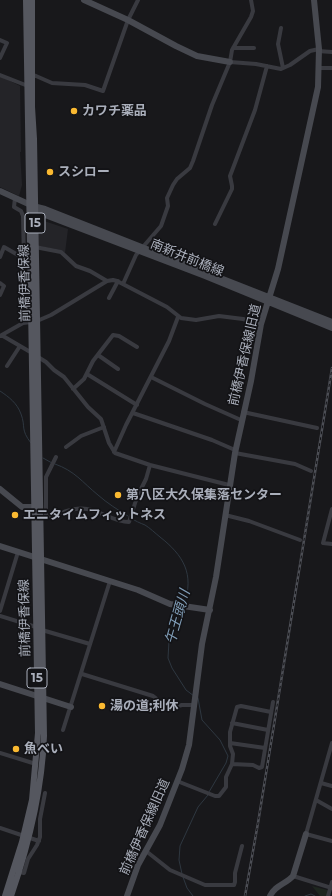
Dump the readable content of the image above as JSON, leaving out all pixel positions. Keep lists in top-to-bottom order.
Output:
{
  "streets": {
    "main road": ["15", "前橋伊香保線"],
    "street": ["南新井前橋線", "前橋伊香保線旧道"]
  },
  "crossings": [
    ["南新井前橋線", "前橋伊香保線"],
    ["南新井前橋線", "前橋伊香保線旧道"]
  ],
  "water": ["午王頭川"],
  "places": [
    "カワチ薬品",
    "スシロー",
    "第八区大久保集落センター",
    "エニタイムフィットネス",
    "湯の道;利休",
    "魚べい"
  ]
}
